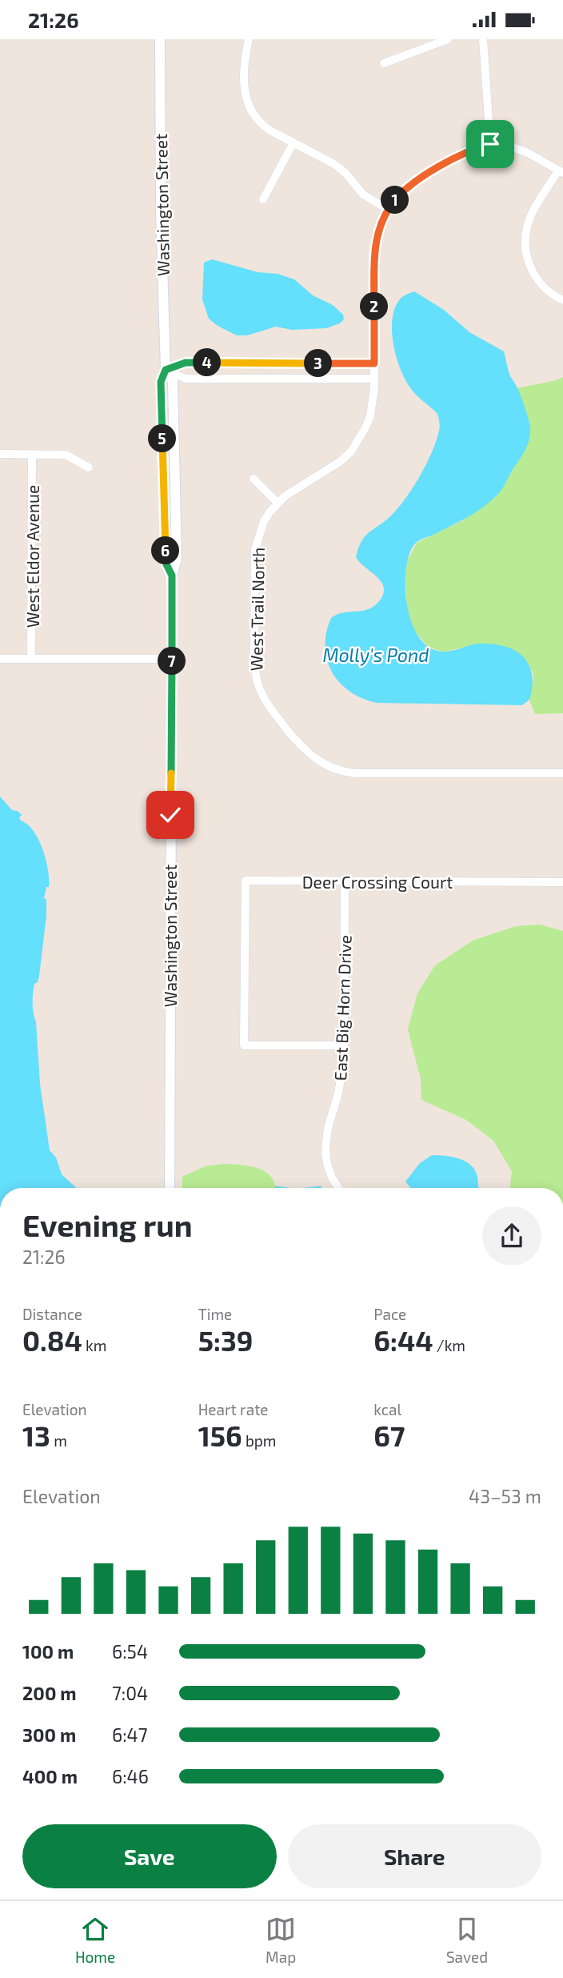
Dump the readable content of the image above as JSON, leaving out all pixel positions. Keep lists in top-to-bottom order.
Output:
{
  "streets": {
    "main road": ["Washington Street"],
    "street": [
      "West Eldor Avenue",
      "West Trail North",
      "Deer Crossing Court",
      "East Big Horn Drive"
    ]
  },
  "crossings": [
    ["Deer Crossing Court", "East Big Horn Drive"]
  ],
  "water": ["Molly's Pond"],
  "page": {
    "status": "21:26",
    "pins": [
      "1",
      "2",
      "4",
      "3",
      "5",
      "6",
      "7"
    ],
    "heading": ["Evening run", "21:26"],
    "stats": [
      ["Distance", "0.84 km"],
      ["Time", "5:39"],
      ["Pace", "6:44 /km"],
      ["Elevation", "13 m"],
      ["Heart rate", "156 bpm"],
      ["kcal", "67"]
    ],
    "chart": ["Elevation", "43–53 m"],
    "list": [
      {
        "name": "100 m",
        "note": "6:54"
      },
      {
        "name": "200 m",
        "note": "7:04"
      },
      {
        "name": "300 m",
        "note": "6:47"
      },
      {
        "name": "400 m",
        "note": "6:46"
      }
    ],
    "buttons": ["Save", "Share"],
    "tabs": ["Home", "Map", "Saved"]
  }
}
